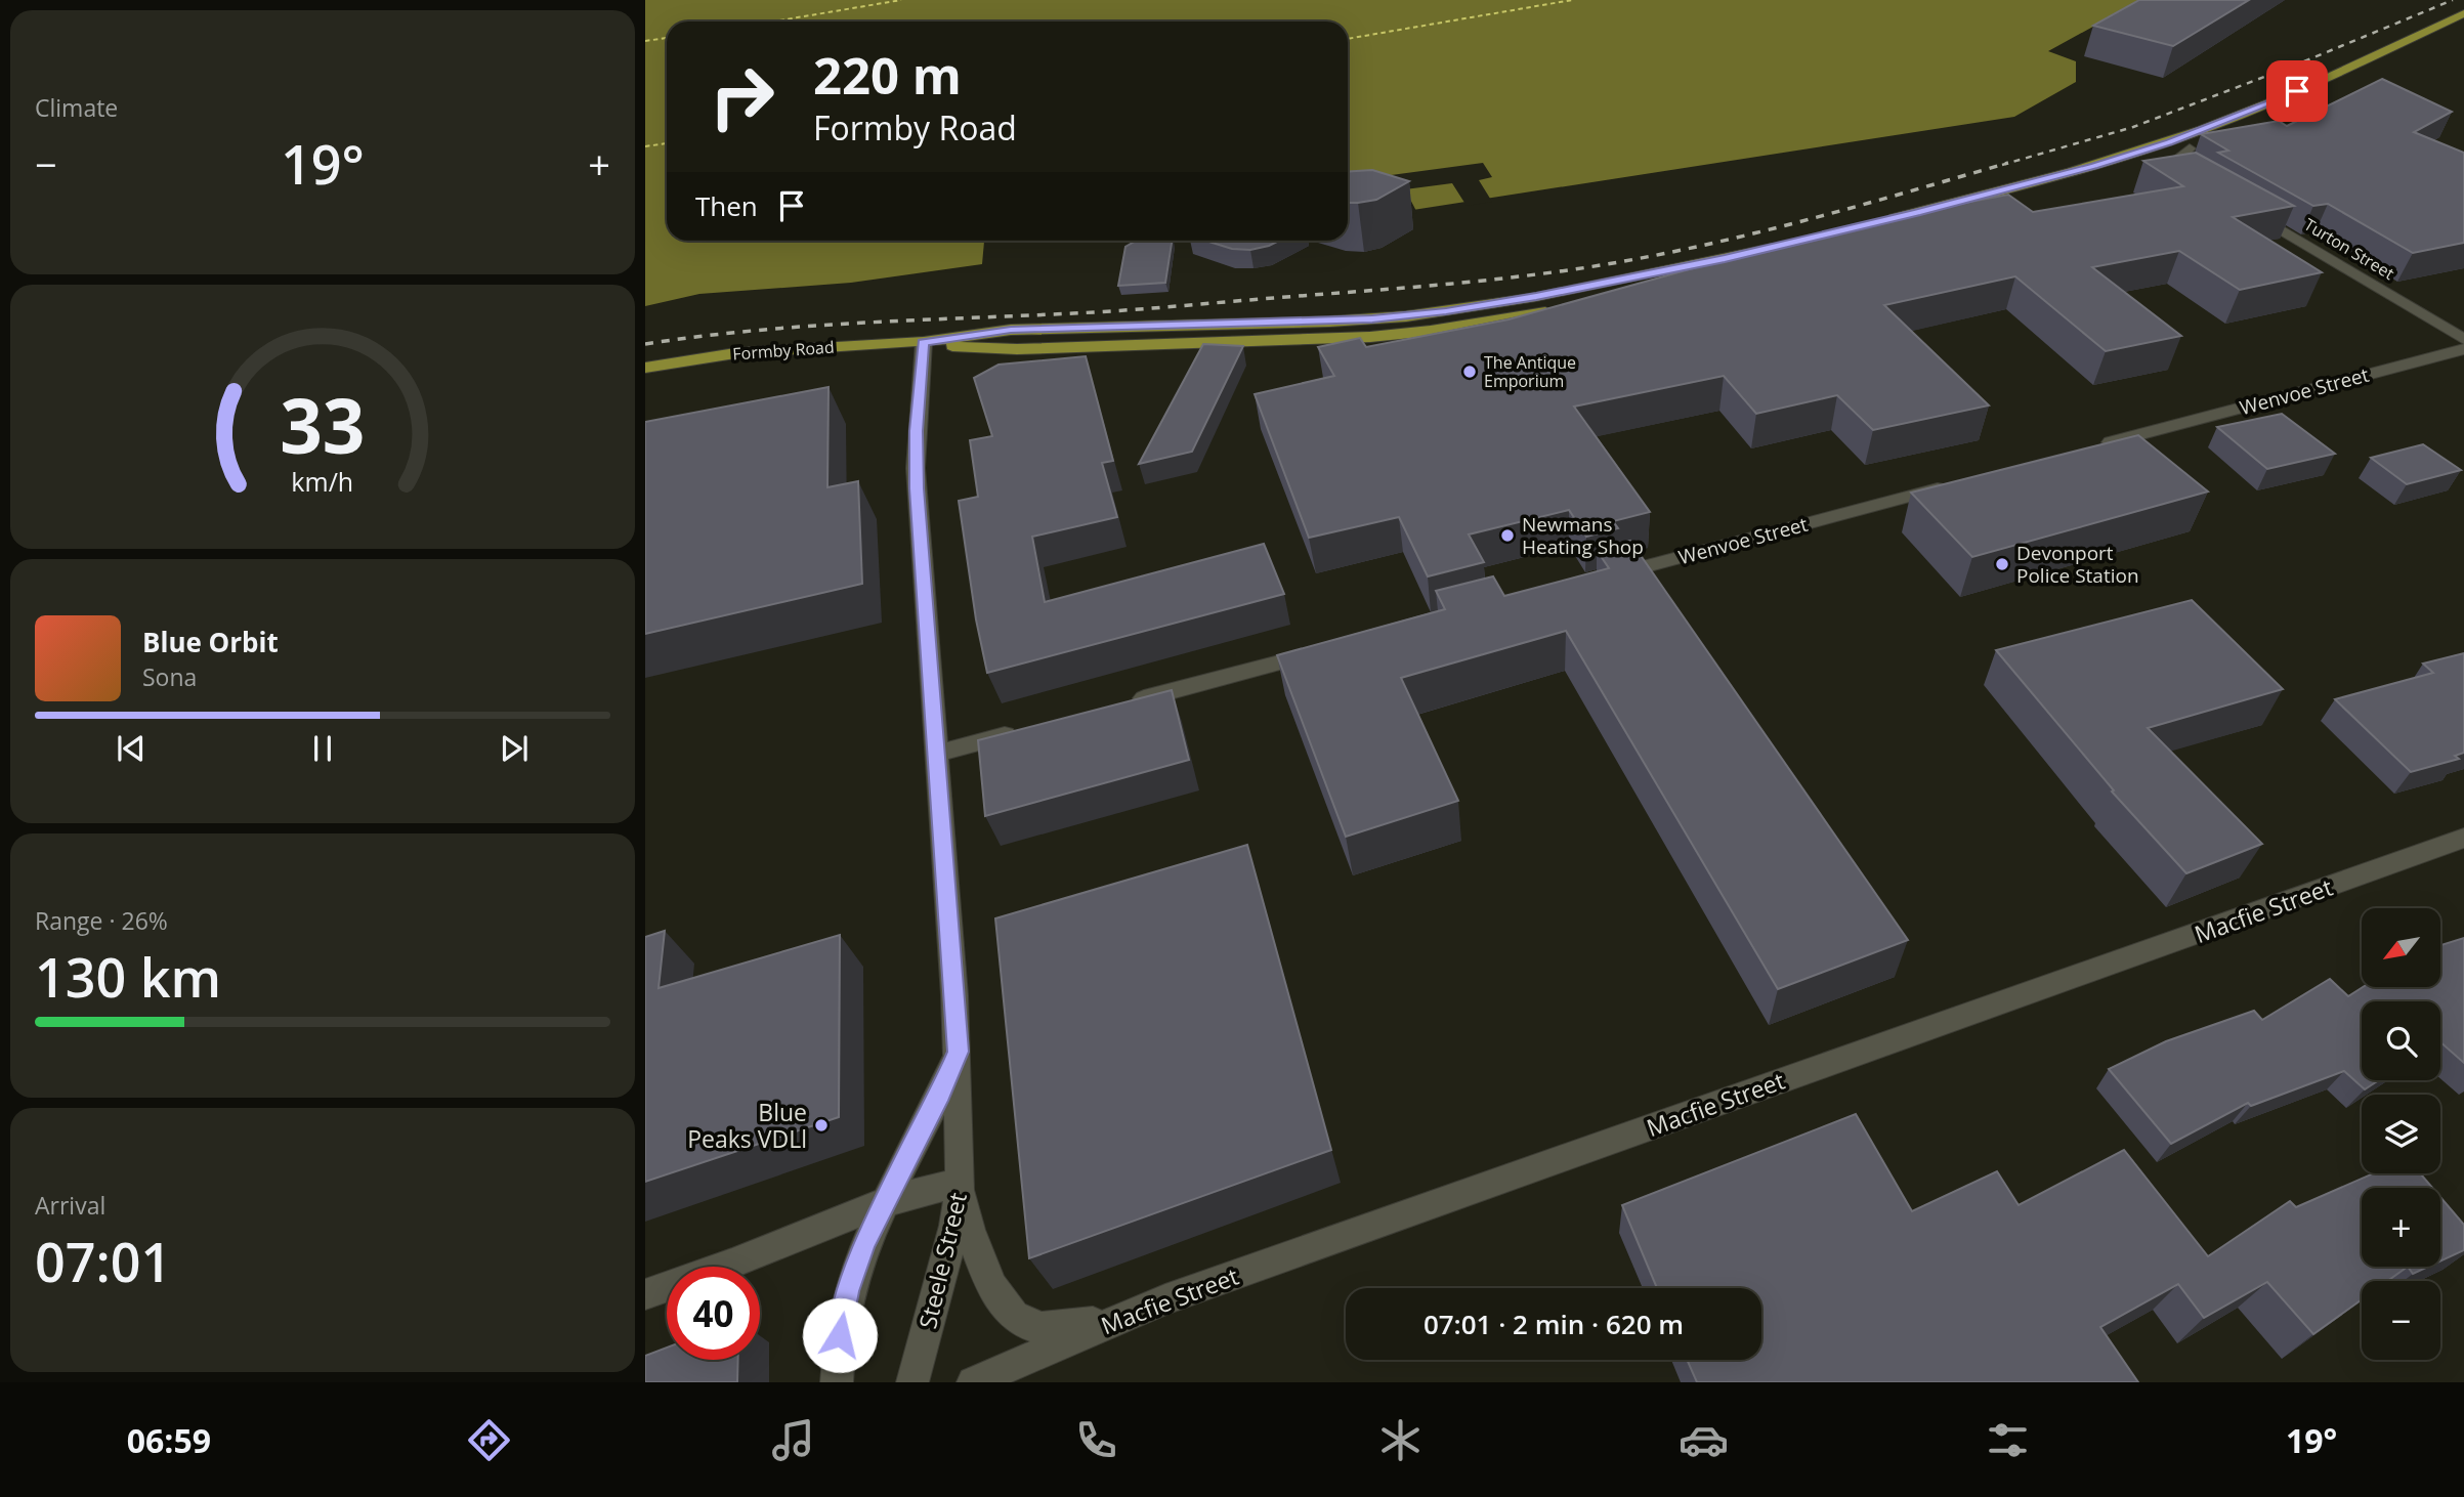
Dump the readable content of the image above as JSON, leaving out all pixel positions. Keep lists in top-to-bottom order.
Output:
{
  "streets": {
    "main road": ["Formby Road"],
    "street": [
      "Turton Street",
      "Wenvoe Street",
      "Macfie Street",
      "Steele Street"
    ]
  },
  "crossings": [
    ["Formby Road", "Steele Street"]
  ],
  "places": [
    "The Antique Emporium",
    "Newmans Heating Shop",
    "Devonport Police Station",
    "Blue Peaks VDLl"
  ],
  "north": "bottom left",
  "page": {
    "tile": [
      "Climate",
      ["Range · 26%", "130 km"],
      ["Arrival", "07:01"]
    ],
    "turn": ["220 m", "Formby Road"],
    "heat": ["−", "19°", "+"],
    "then": "Then",
    "song": ["Blue Orbit", "Sona"],
    "map_buttons": ["+", "−"],
    "limit": "40",
    "trip": "07:01 · 2 min · 620 m",
    "tabs": ["06:59", "19°"],
    "gauge": ["33", "km/h"]
  }
}
